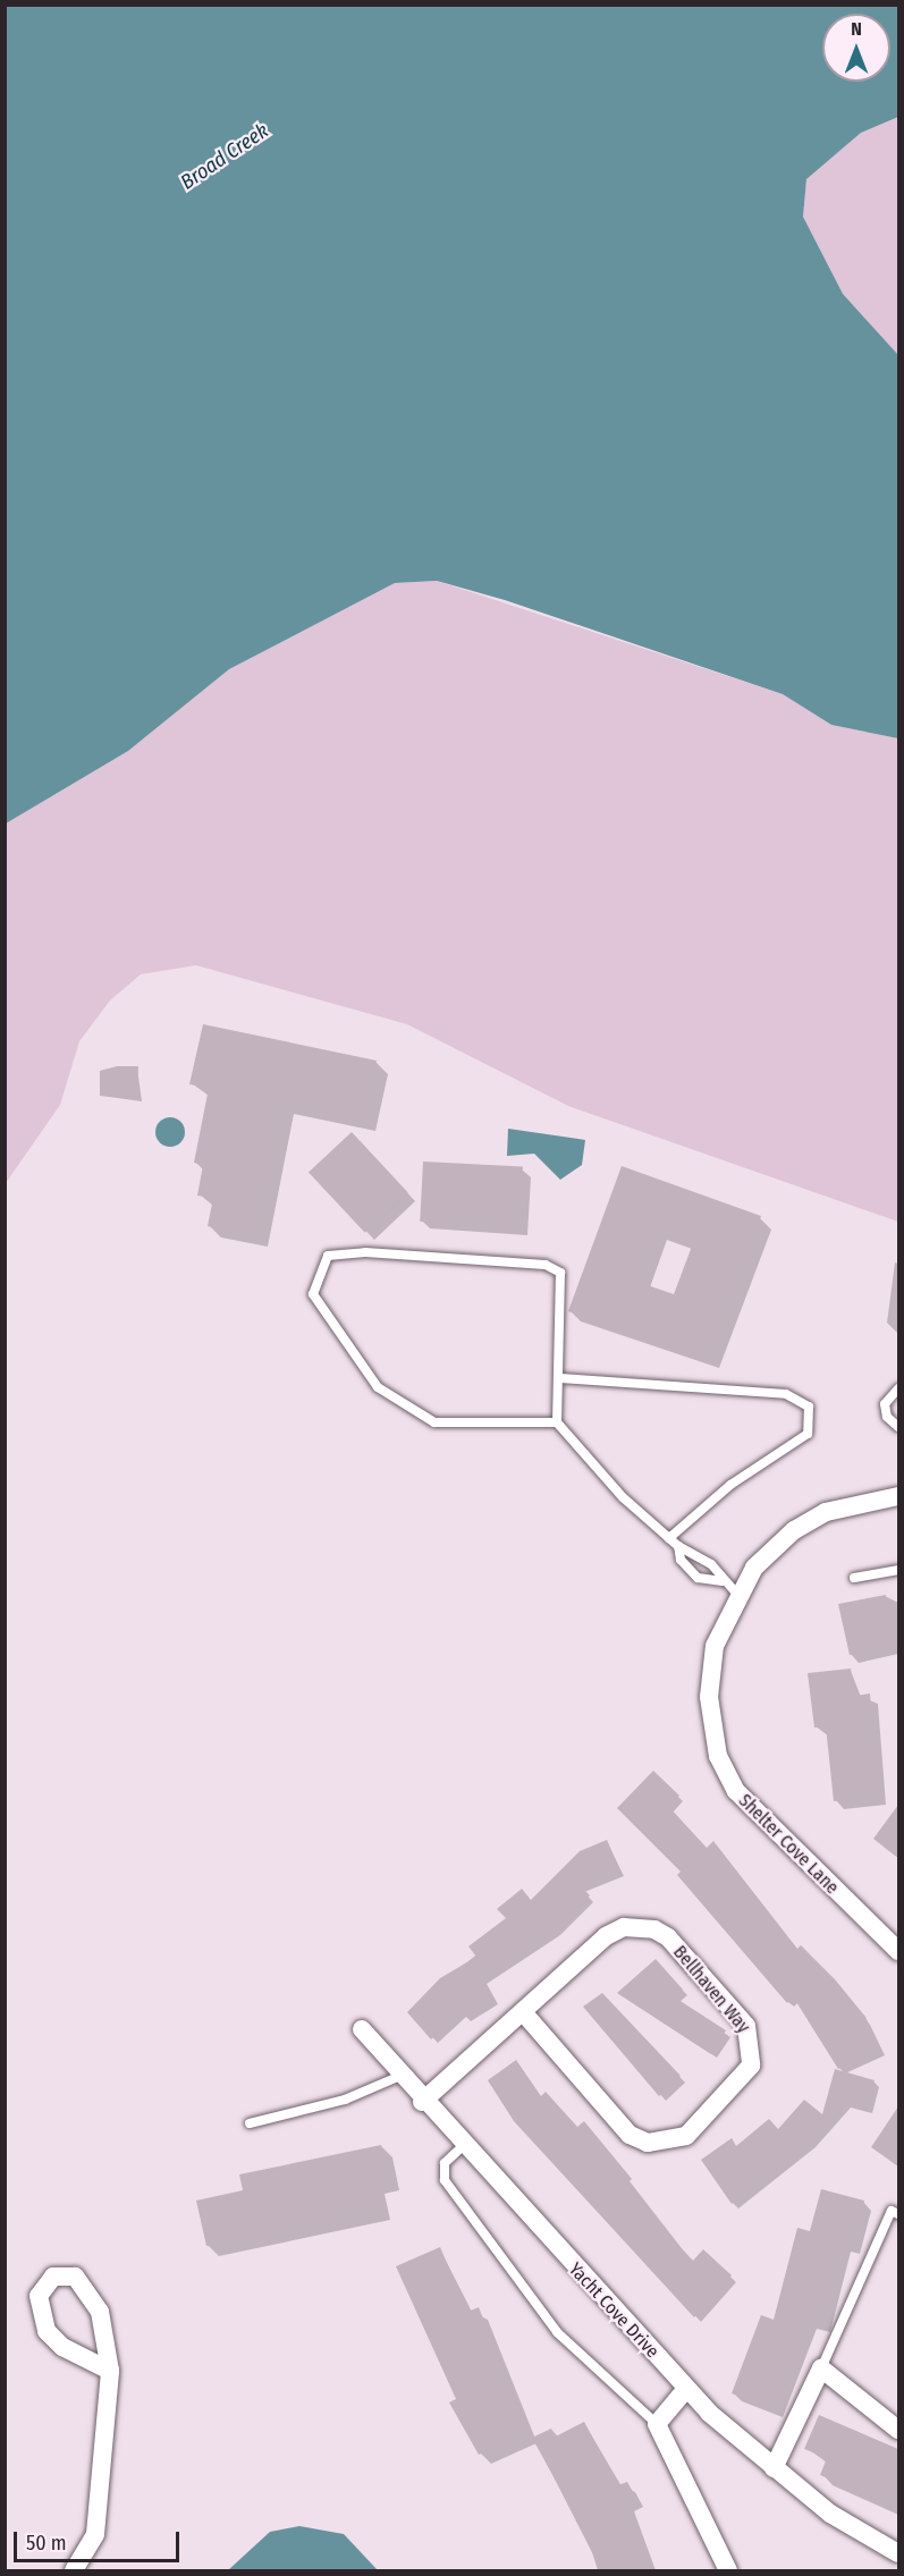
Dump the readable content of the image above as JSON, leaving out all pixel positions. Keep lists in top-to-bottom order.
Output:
{
  "streets": {
    "street": ["Shelter Cove Lane", "Bellhaven Way", "Yacht Cove Drive"]
  },
  "crossings": [
    ["Bellhaven Way", "Yacht Cove Drive"]
  ],
  "water": ["Broad Creek"],
  "scale_bar": "50 m",
  "north": "top"
}
